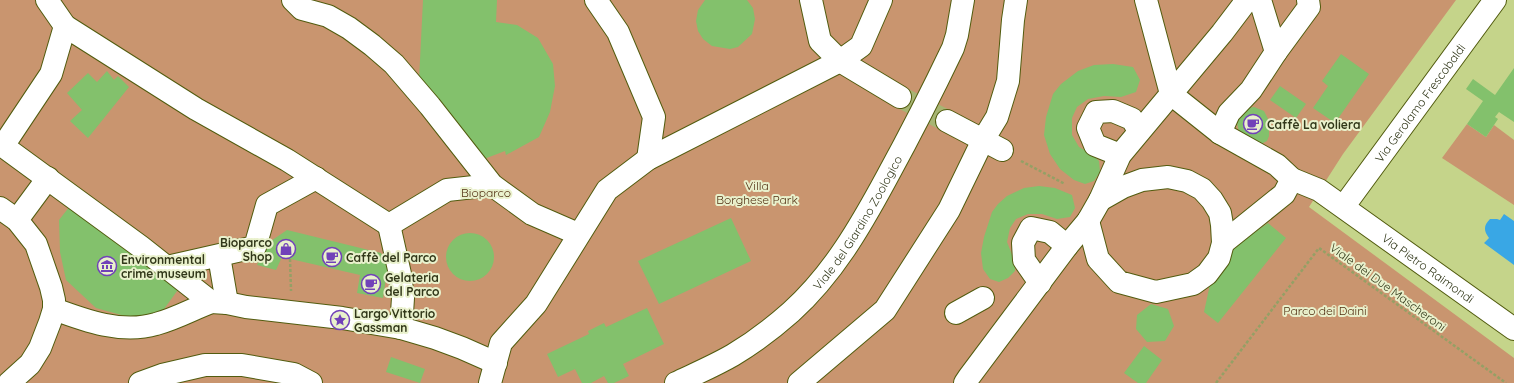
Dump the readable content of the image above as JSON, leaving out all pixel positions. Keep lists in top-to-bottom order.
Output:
{
  "streets": {
    "street": ["Via Gerolamo Frescobaldi", "Viale del Giardino Zoologico", "Via Pietro Raimondi"],
    "path": ["Viale dei Due Mascheroni"]
  },
  "crossings": [
    ["Via Gerolamo Frescobaldi", "Via Pietro Raimondi"]
  ],
  "parks": ["Villa Borghese Park", "Bioparco", "Parco dei Daini"],
  "places": {
    "cafe": ["Caffè La voliera", "Caffè del Parco", "Gelateria del Parco"],
    "shop": ["Bioparco Shop"],
    "museum": ["Environmental crime museum"],
    "place": ["Largo Vittorio Gassman"]
  }
}
